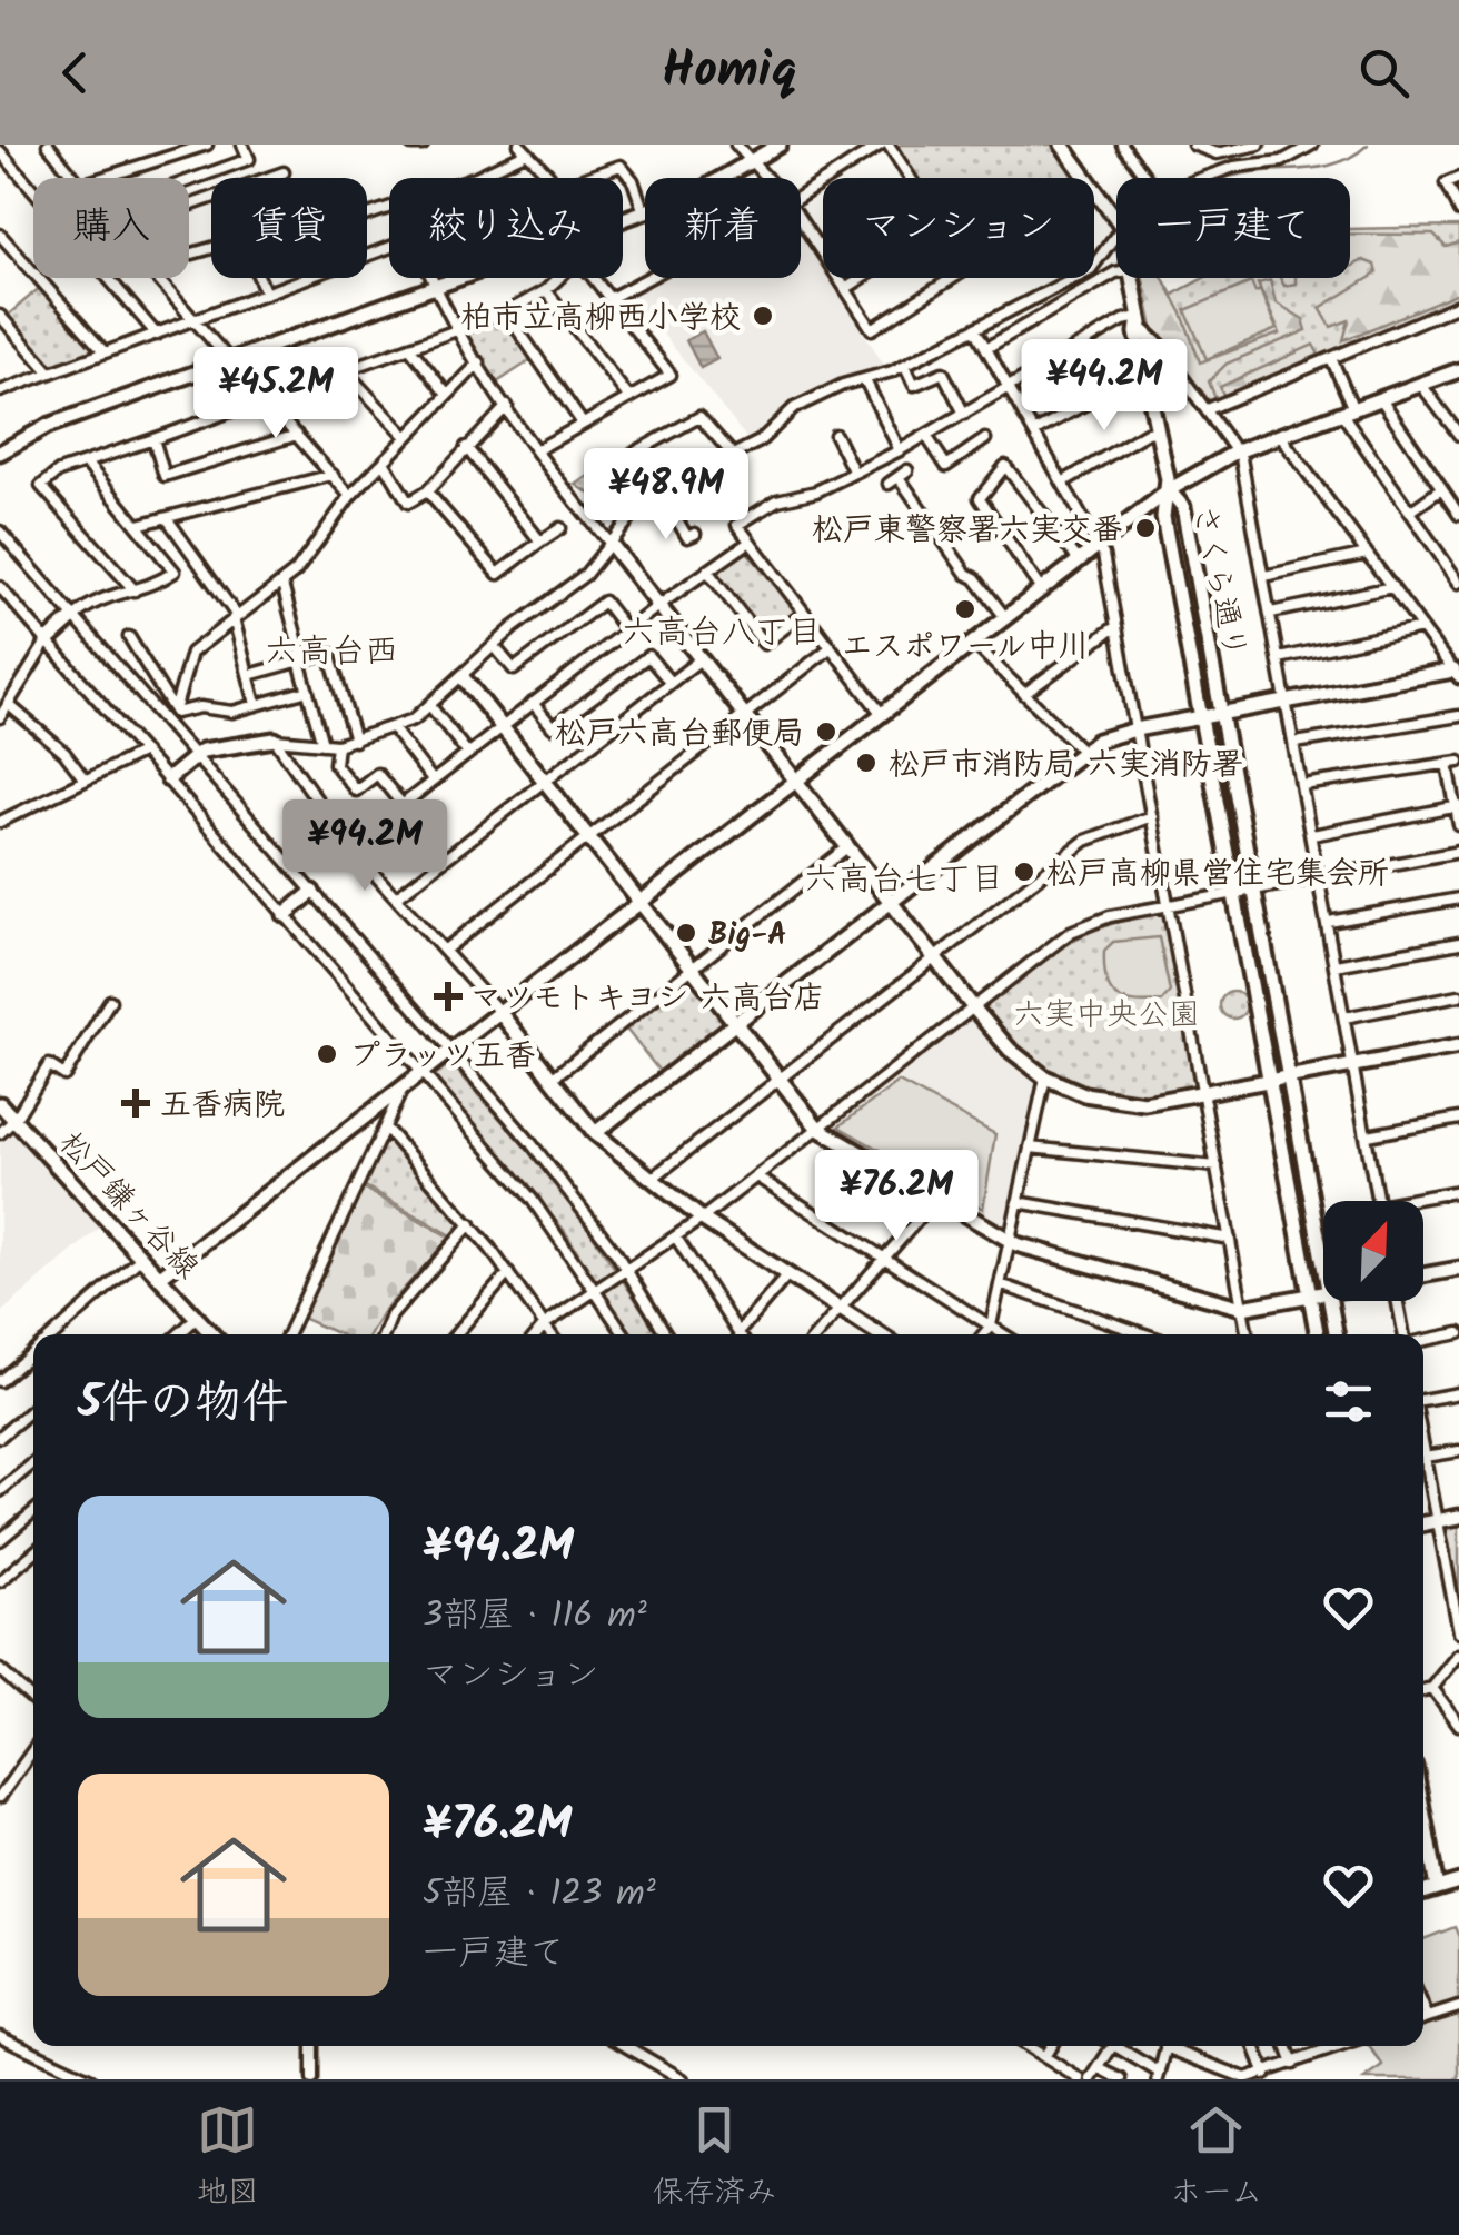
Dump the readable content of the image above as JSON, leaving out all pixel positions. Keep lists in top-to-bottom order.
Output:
{
  "streets": {
    "street": ["さくら通り", "松戸鎌ヶ谷線"]
  },
  "districts": ["六高台八丁目", "六高台西", "六高台七丁目"],
  "parks": ["六実中央公園"],
  "places": {
    "other": [
      "柏市立高柳西小学校",
      "松戸東警察署六実交番",
      "エスポワール中川",
      "松戸六高台郵便局",
      "松戸市消防局 六実消防署",
      "松戸高柳県営住宅集会所",
      "Big-A",
      "プラッツ五香"
    ],
    "health": ["マツモトキヨシ 六高台店", "五香病院"]
  },
  "north": "top right",
  "page": {
    "header": "Homiq",
    "chip": [
      "購入",
      "賃貸",
      "絞り込み",
      "新着",
      "マンション",
      "一戸建て"
    ],
    "price": [
      "¥44.2M",
      "¥45.2M",
      "¥48.9M",
      "¥94.2M",
      "¥76.2M"
    ],
    "heading": "5件の物件",
    "list": [
      {
        "name": "¥94.2M",
        "note": "3部屋 · 116 m² · マンション"
      },
      {
        "name": "¥76.2M",
        "note": "5部屋 · 123 m² · 一戸建て"
      }
    ],
    "tabs": ["地図", "保存済み", "ホーム"]
  }
}
